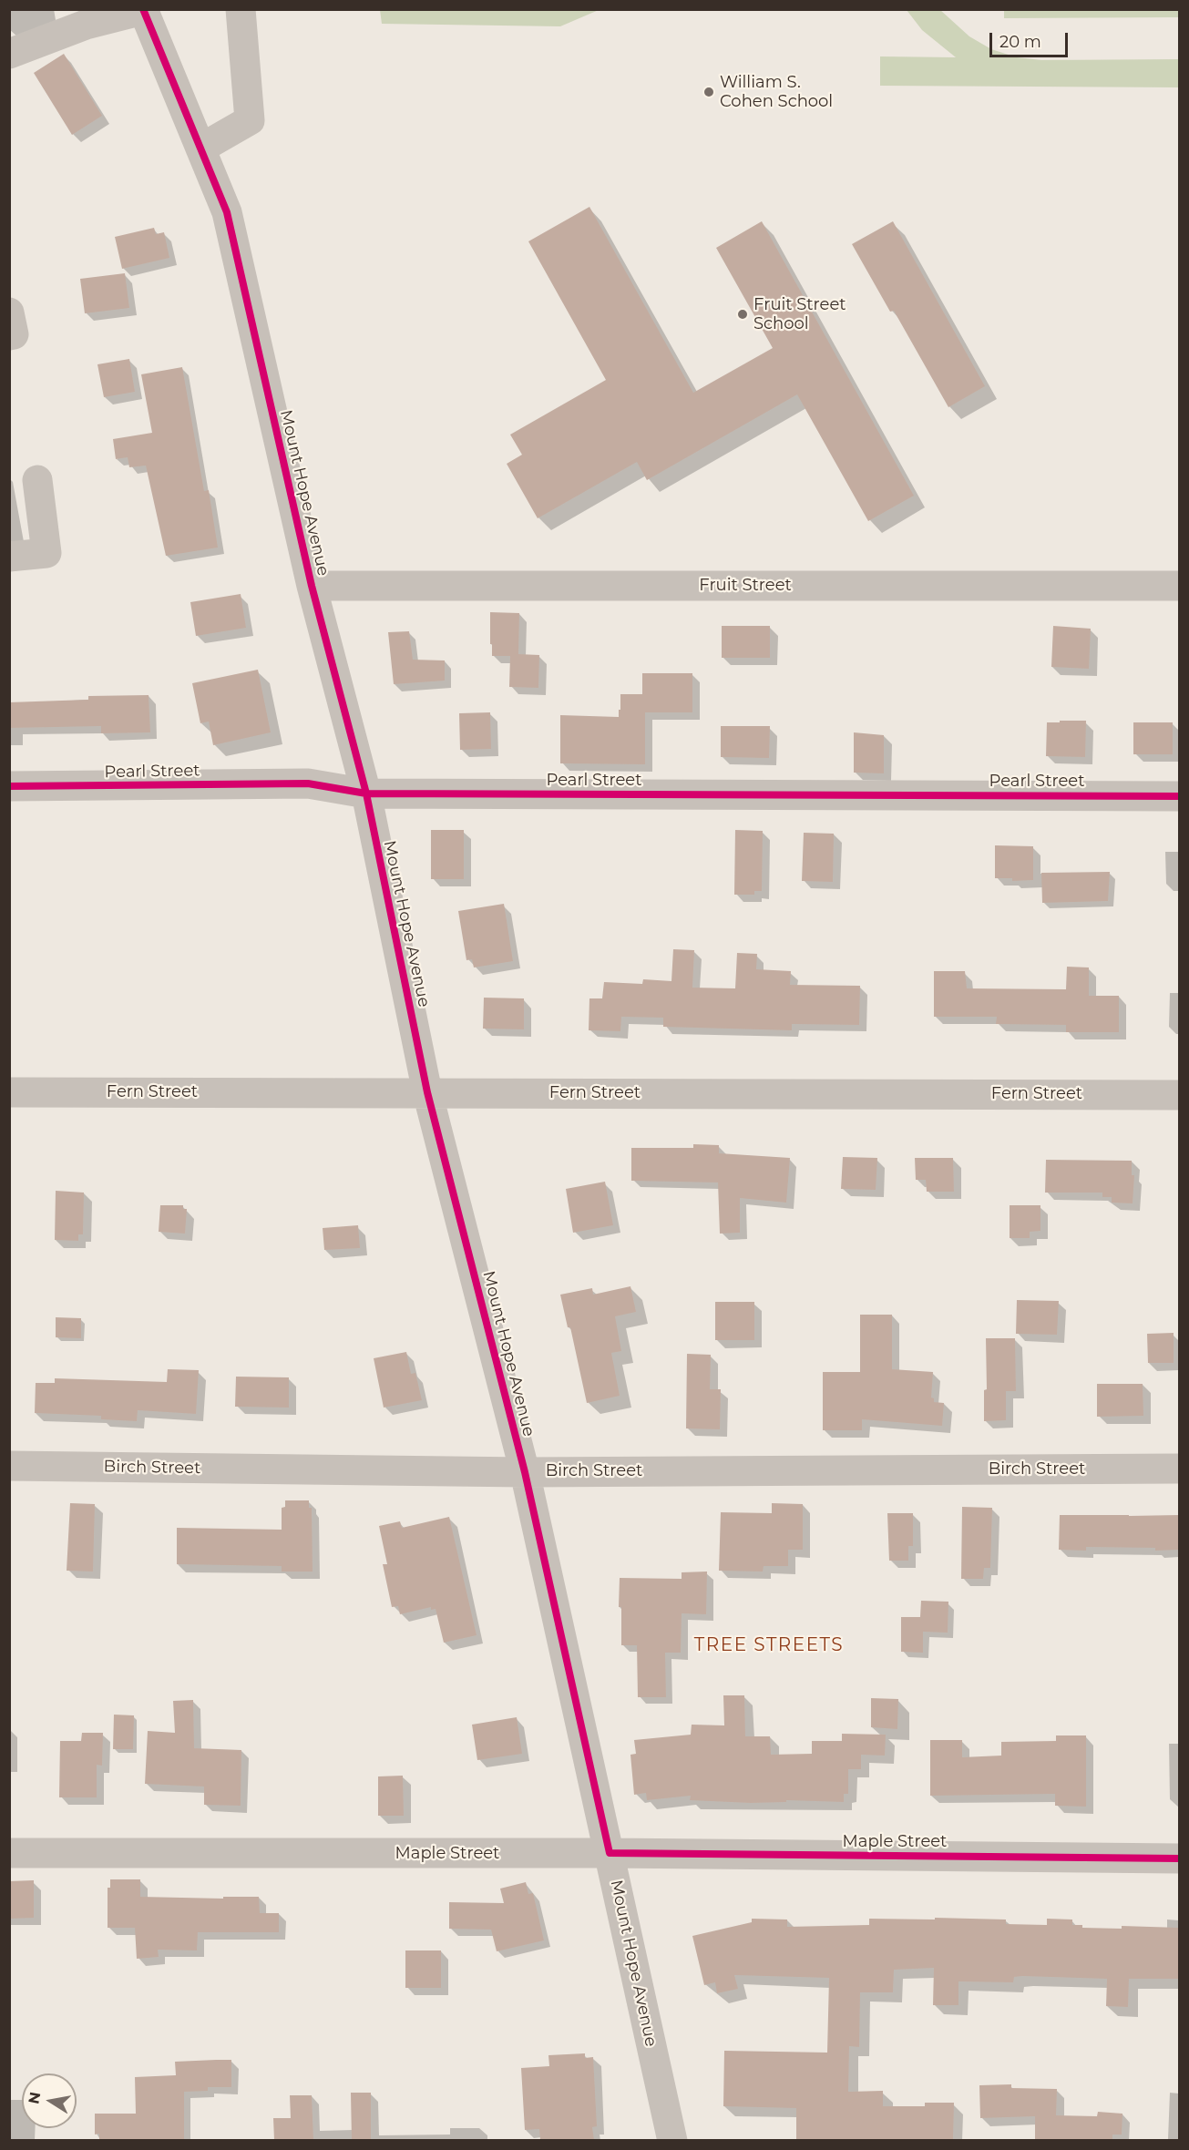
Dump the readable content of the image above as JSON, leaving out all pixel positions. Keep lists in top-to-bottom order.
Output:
{
  "streets": {
    "street": [
      "Mount Hope Avenue",
      "Fruit Street",
      "Pearl Street",
      "Fern Street",
      "Birch Street",
      "Maple Street"
    ]
  },
  "crossings": [
    ["Mount Hope Avenue", "Fruit Street"],
    ["Mount Hope Avenue", "Pearl Street"],
    ["Mount Hope Avenue", "Fern Street"],
    ["Mount Hope Avenue", "Birch Street"],
    ["Mount Hope Avenue", "Maple Street"]
  ],
  "districts": ["TREE STREETS"],
  "places": ["William S. Cohen School", "Fruit Street School"],
  "scale_bar": "20 m",
  "north": "left"
}
